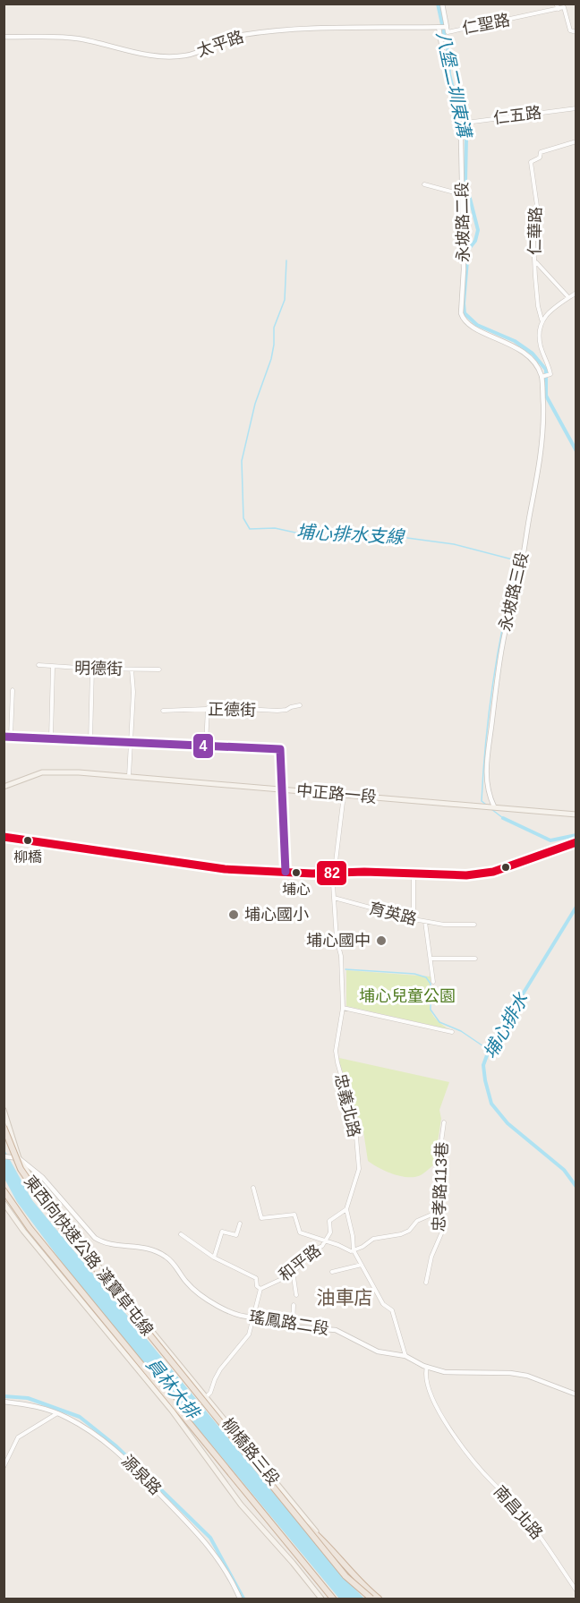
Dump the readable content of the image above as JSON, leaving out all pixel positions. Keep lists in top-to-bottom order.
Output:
{
  "streets": {
    "highway": ["東西向快速公路 漢寶草屯線"],
    "main road": ["中正路一段", "柳橋路三段"],
    "street": [
      "仁聖路",
      "太平路",
      "仁五路",
      "永坡路二段",
      "仁華路",
      "永坡路三段",
      "明德街",
      "正德街",
      "育英路",
      "忠義北路",
      "忠孝路113巷",
      "和平路",
      "瑤鳳路二段",
      "源泉路",
      "南昌北路"
    ]
  },
  "crossings": [
    ["仁聖路", "太平路"],
    ["太平路", "永坡路二段"],
    ["仁五路", "永坡路二段"],
    ["永坡路二段", "仁華路"],
    ["永坡路二段", "永坡路三段"],
    ["仁華路", "永坡路三段"],
    ["永坡路三段", "中正路一段"],
    ["中正路一段", "忠義北路"],
    ["育英路", "忠義北路"],
    ["忠義北路", "和平路"],
    ["忠義北路", "瑤鳳路二段"],
    ["和平路", "瑤鳳路二段"],
    ["和平路", "柳橋路三段"],
    ["瑤鳳路二段", "柳橋路三段"],
    ["瑤鳳路二段", "南昌北路"]
  ],
  "districts": ["油車店"],
  "water": [
    "八堡二圳東溝",
    "埔心排水支線",
    "埔心排水",
    "員林大排"
  ],
  "parks": ["埔心兒童公園"],
  "places": [
    "柳橋",
    "埔心",
    "埔心國小",
    "埔心國中"
  ],
  "lines": ["transit line 4", "transit line 82"]
}
